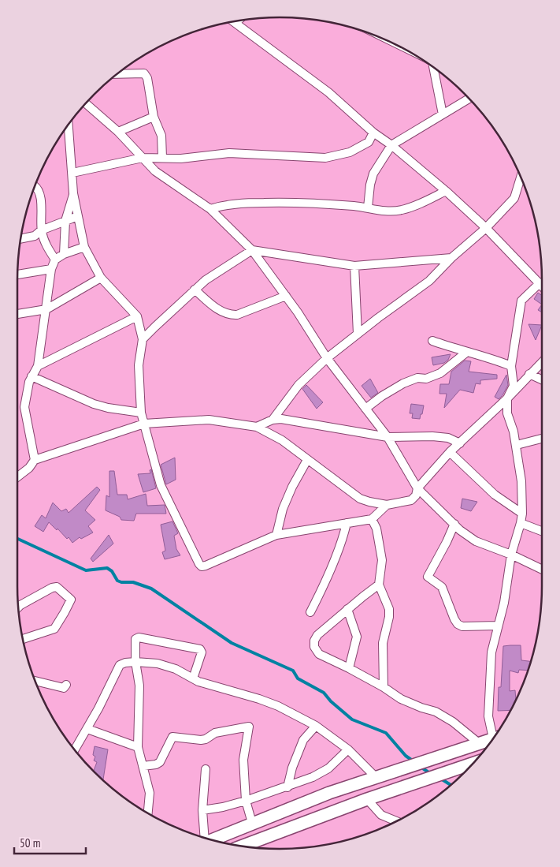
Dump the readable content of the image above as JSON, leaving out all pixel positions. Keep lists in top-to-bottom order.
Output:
{
  "scale_bar": "50 m"
}
